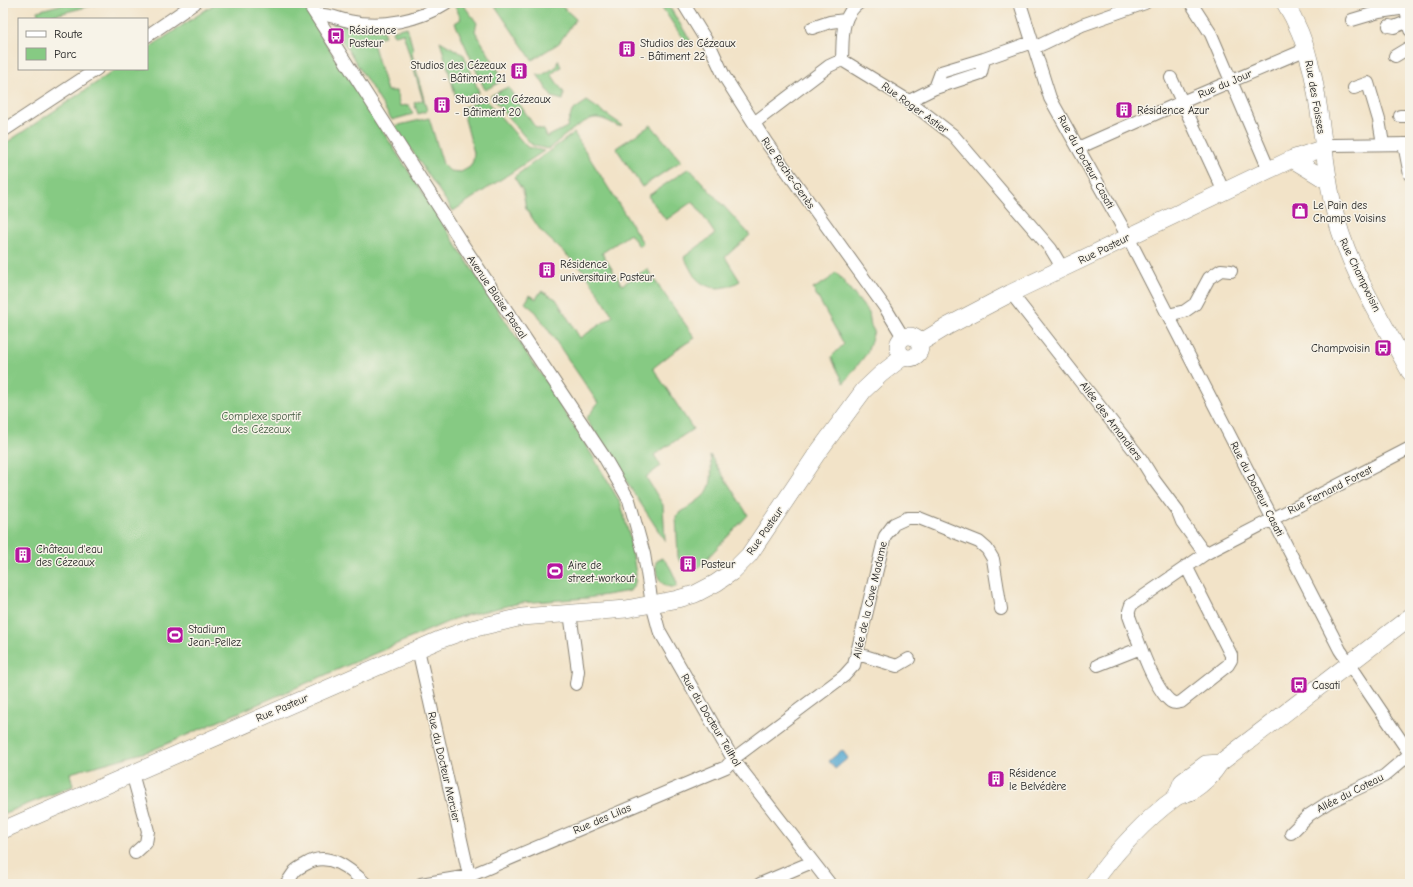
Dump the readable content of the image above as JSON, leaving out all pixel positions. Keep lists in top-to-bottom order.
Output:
{
  "streets": {
    "main road": ["Rue des Foisses", "Rue Pasteur", "Rue Champvoisin"],
    "street": [
      "Rue du Jour",
      "Rue Roger Astier",
      "Rue du Docteur Casati",
      "Rue Roche-Genès",
      "Avenue Blaise Pascal",
      "Allée des Amandiers",
      "Rue Fernand Forest",
      "Allée de la Cave Madame",
      "Rue du Docteur Teilhol",
      "Rue du Docteur Mercier",
      "Allée du Coteau",
      "Rue des Lilas"
    ]
  },
  "crossings": [
    ["Rue du Jour", "Rue des Foisses"],
    ["Rue du Jour", "Rue du Docteur Casati"],
    ["Rue des Foisses", "Rue Pasteur"],
    ["Rue des Foisses", "Rue Champvoisin"],
    ["Rue Roger Astier", "Rue Pasteur"],
    ["Rue du Docteur Casati", "Rue Pasteur"],
    ["Rue du Docteur Casati", "Rue Fernand Forest"],
    ["Rue du Docteur Casati", "Allée du Coteau"],
    ["Rue Roche-Genès", "Rue Pasteur"],
    ["Rue Pasteur", "Rue Champvoisin"],
    ["Rue Pasteur", "Avenue Blaise Pascal"],
    ["Rue Pasteur", "Allée des Amandiers"],
    ["Rue Pasteur", "Rue du Docteur Teilhol"],
    ["Rue Pasteur", "Rue du Docteur Mercier"],
    ["Avenue Blaise Pascal", "Rue du Docteur Teilhol"],
    ["Allée des Amandiers", "Rue Fernand Forest"],
    ["Allée de la Cave Madame", "Rue du Docteur Teilhol"],
    ["Allée de la Cave Madame", "Rue des Lilas"],
    ["Rue du Docteur Teilhol", "Rue des Lilas"],
    ["Rue du Docteur Mercier", "Rue des Lilas"]
  ],
  "parks": ["Complexe sportif des Cézeaux"],
  "places": {
    "bus stop": ["Résidence Pasteur", "Champvoisin", "Casati"],
    "building": [
      "Studios des Cézeaux - Bâtiment 22",
      "Studios des Cézeaux - Bâtiment 21",
      "Studios des Cézeaux - Bâtiment 20",
      "Résidence Azur",
      "Résidence universitaire Pasteur",
      "Château d'eau des Cézeaux",
      "Pasteur",
      "Résidence le Belvédère"
    ],
    "shop": ["Le Pain des Champs Voisins"],
    "sports": ["Aire de street-workout", "Stadium Jean-Pellez"]
  },
  "legend": ["Route", "Parc"]
}
